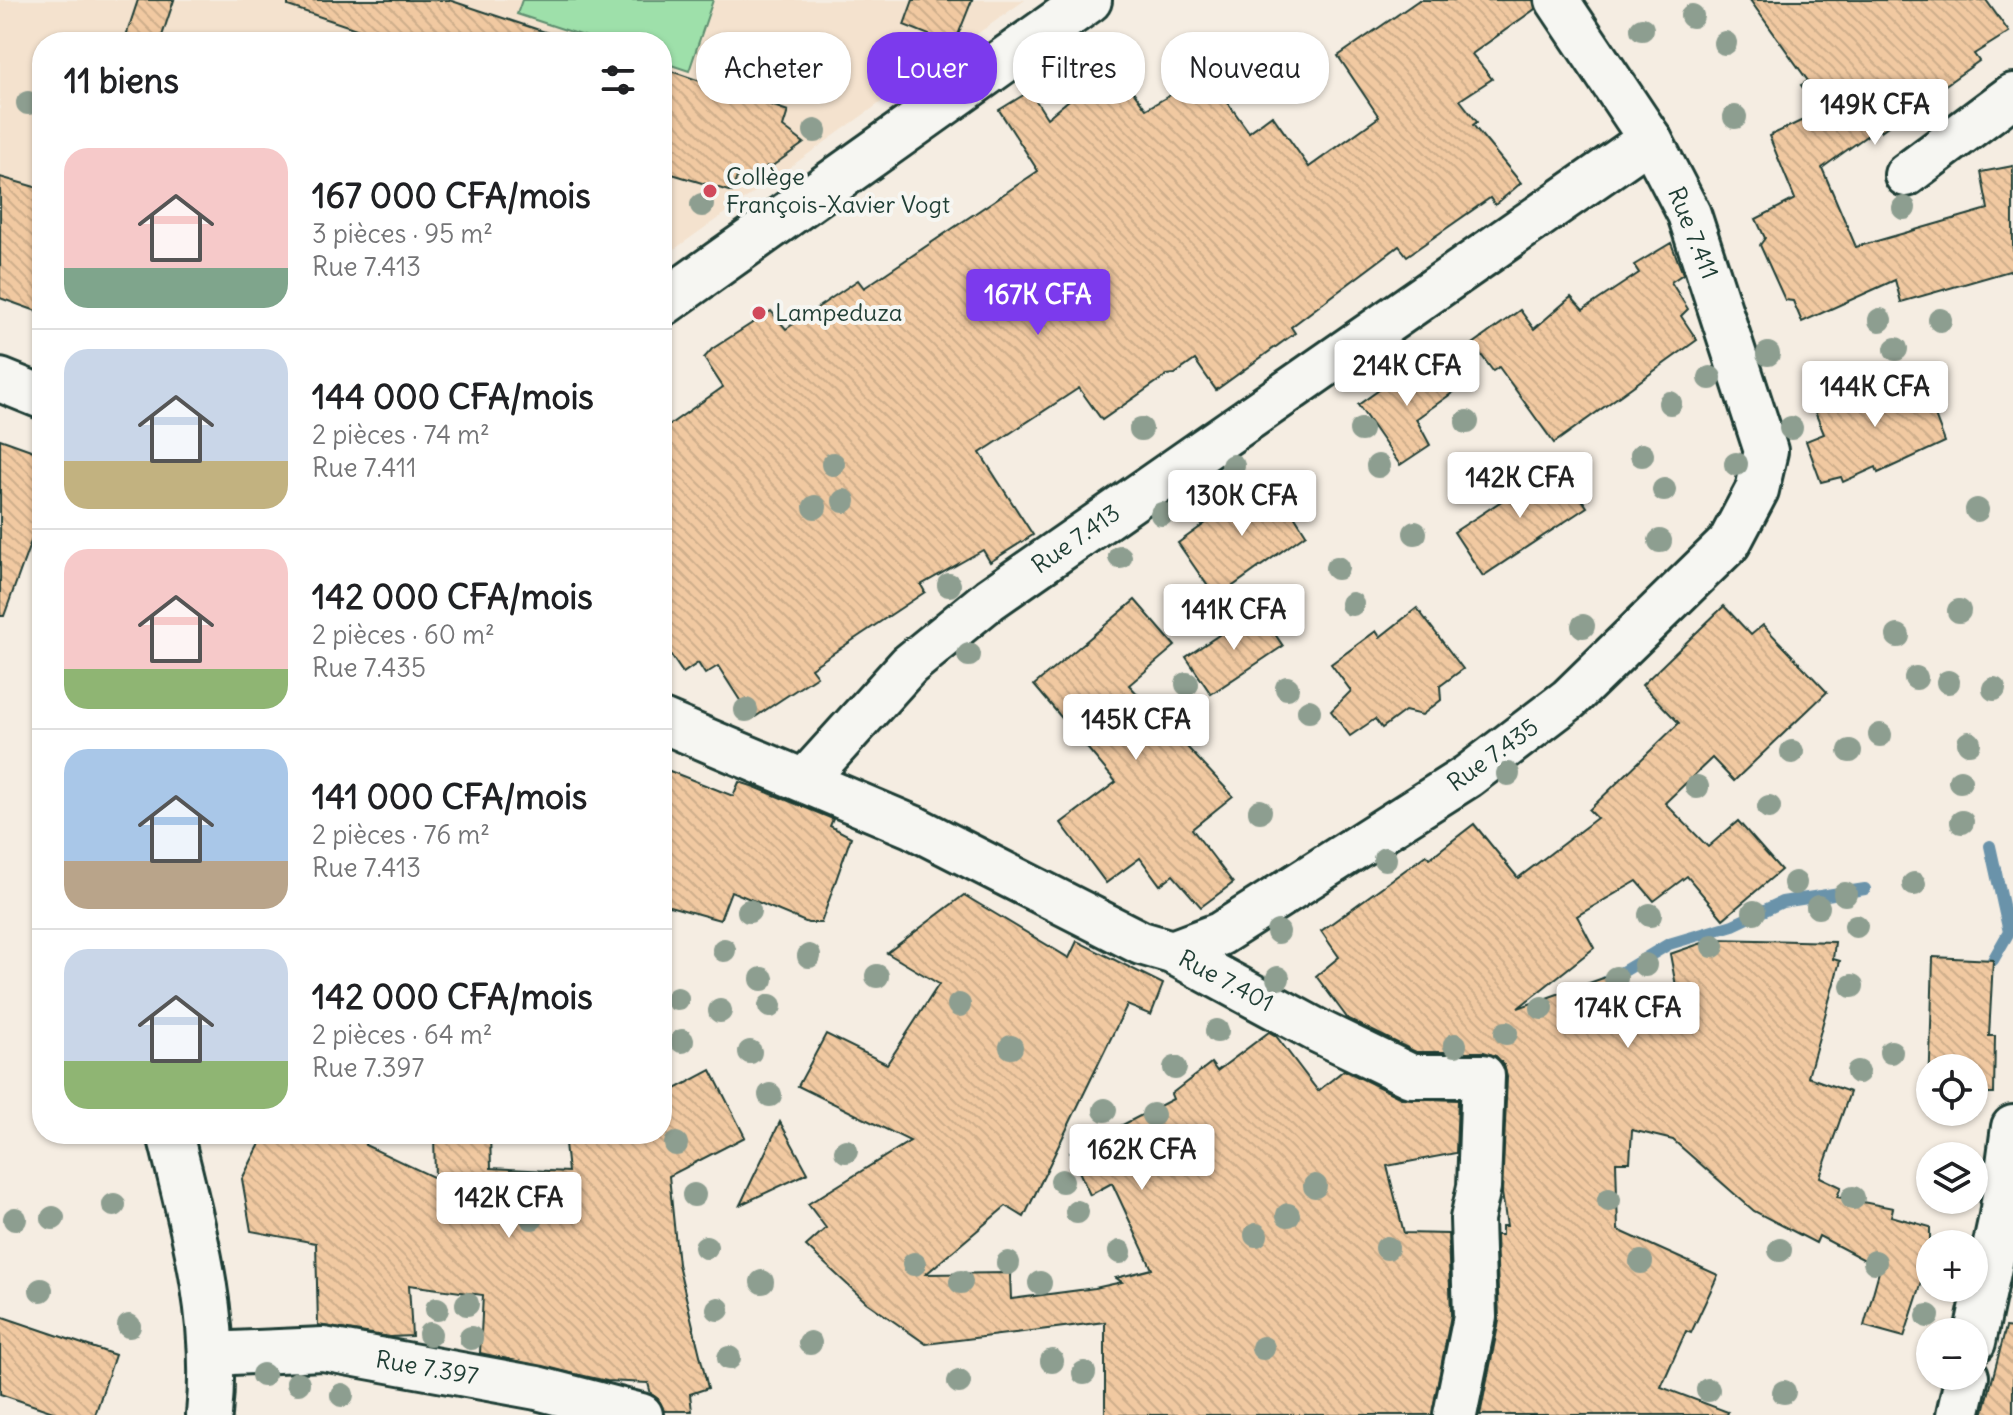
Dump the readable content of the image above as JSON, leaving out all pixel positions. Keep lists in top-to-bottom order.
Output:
{
  "streets": {
    "street": [
      "Rue 7.411",
      "Rue 7.413",
      "Rue 7.435",
      "Rue 7.401",
      "Rue 7.397"
    ]
  },
  "crossings": [
    ["Rue 7.411", "Rue 7.413"],
    ["Rue 7.411", "Rue 7.435"],
    ["Rue 7.413", "Rue 7.401"],
    ["Rue 7.435", "Rue 7.401"]
  ],
  "places": ["Collège François-Xavier Vogt", "Lampeduza"],
  "page": {
    "chip": [
      "Acheter",
      "Louer",
      "Filtres",
      "Nouveau"
    ],
    "heading": "11 biens",
    "price": [
      "149K CFA",
      "167K CFA",
      "214K CFA",
      "144K CFA",
      "142K CFA",
      "130K CFA",
      "141K CFA",
      "145K CFA",
      "174K CFA",
      "162K CFA",
      "142K CFA"
    ],
    "list": [
      {
        "name": "167 000 CFA/mois",
        "note": "3 pièces · 95 m² · Rue 7.413"
      },
      {
        "name": "144 000 CFA/mois",
        "note": "2 pièces · 74 m² · Rue 7.411"
      },
      {
        "name": "142 000 CFA/mois",
        "note": "2 pièces · 60 m² · Rue 7.435"
      },
      {
        "name": "141 000 CFA/mois",
        "note": "2 pièces · 76 m² · Rue 7.413"
      },
      {
        "name": "142 000 CFA/mois",
        "note": "2 pièces · 64 m² · Rue 7.397"
      }
    ],
    "map_buttons": ["+", "−"]
  }
}
